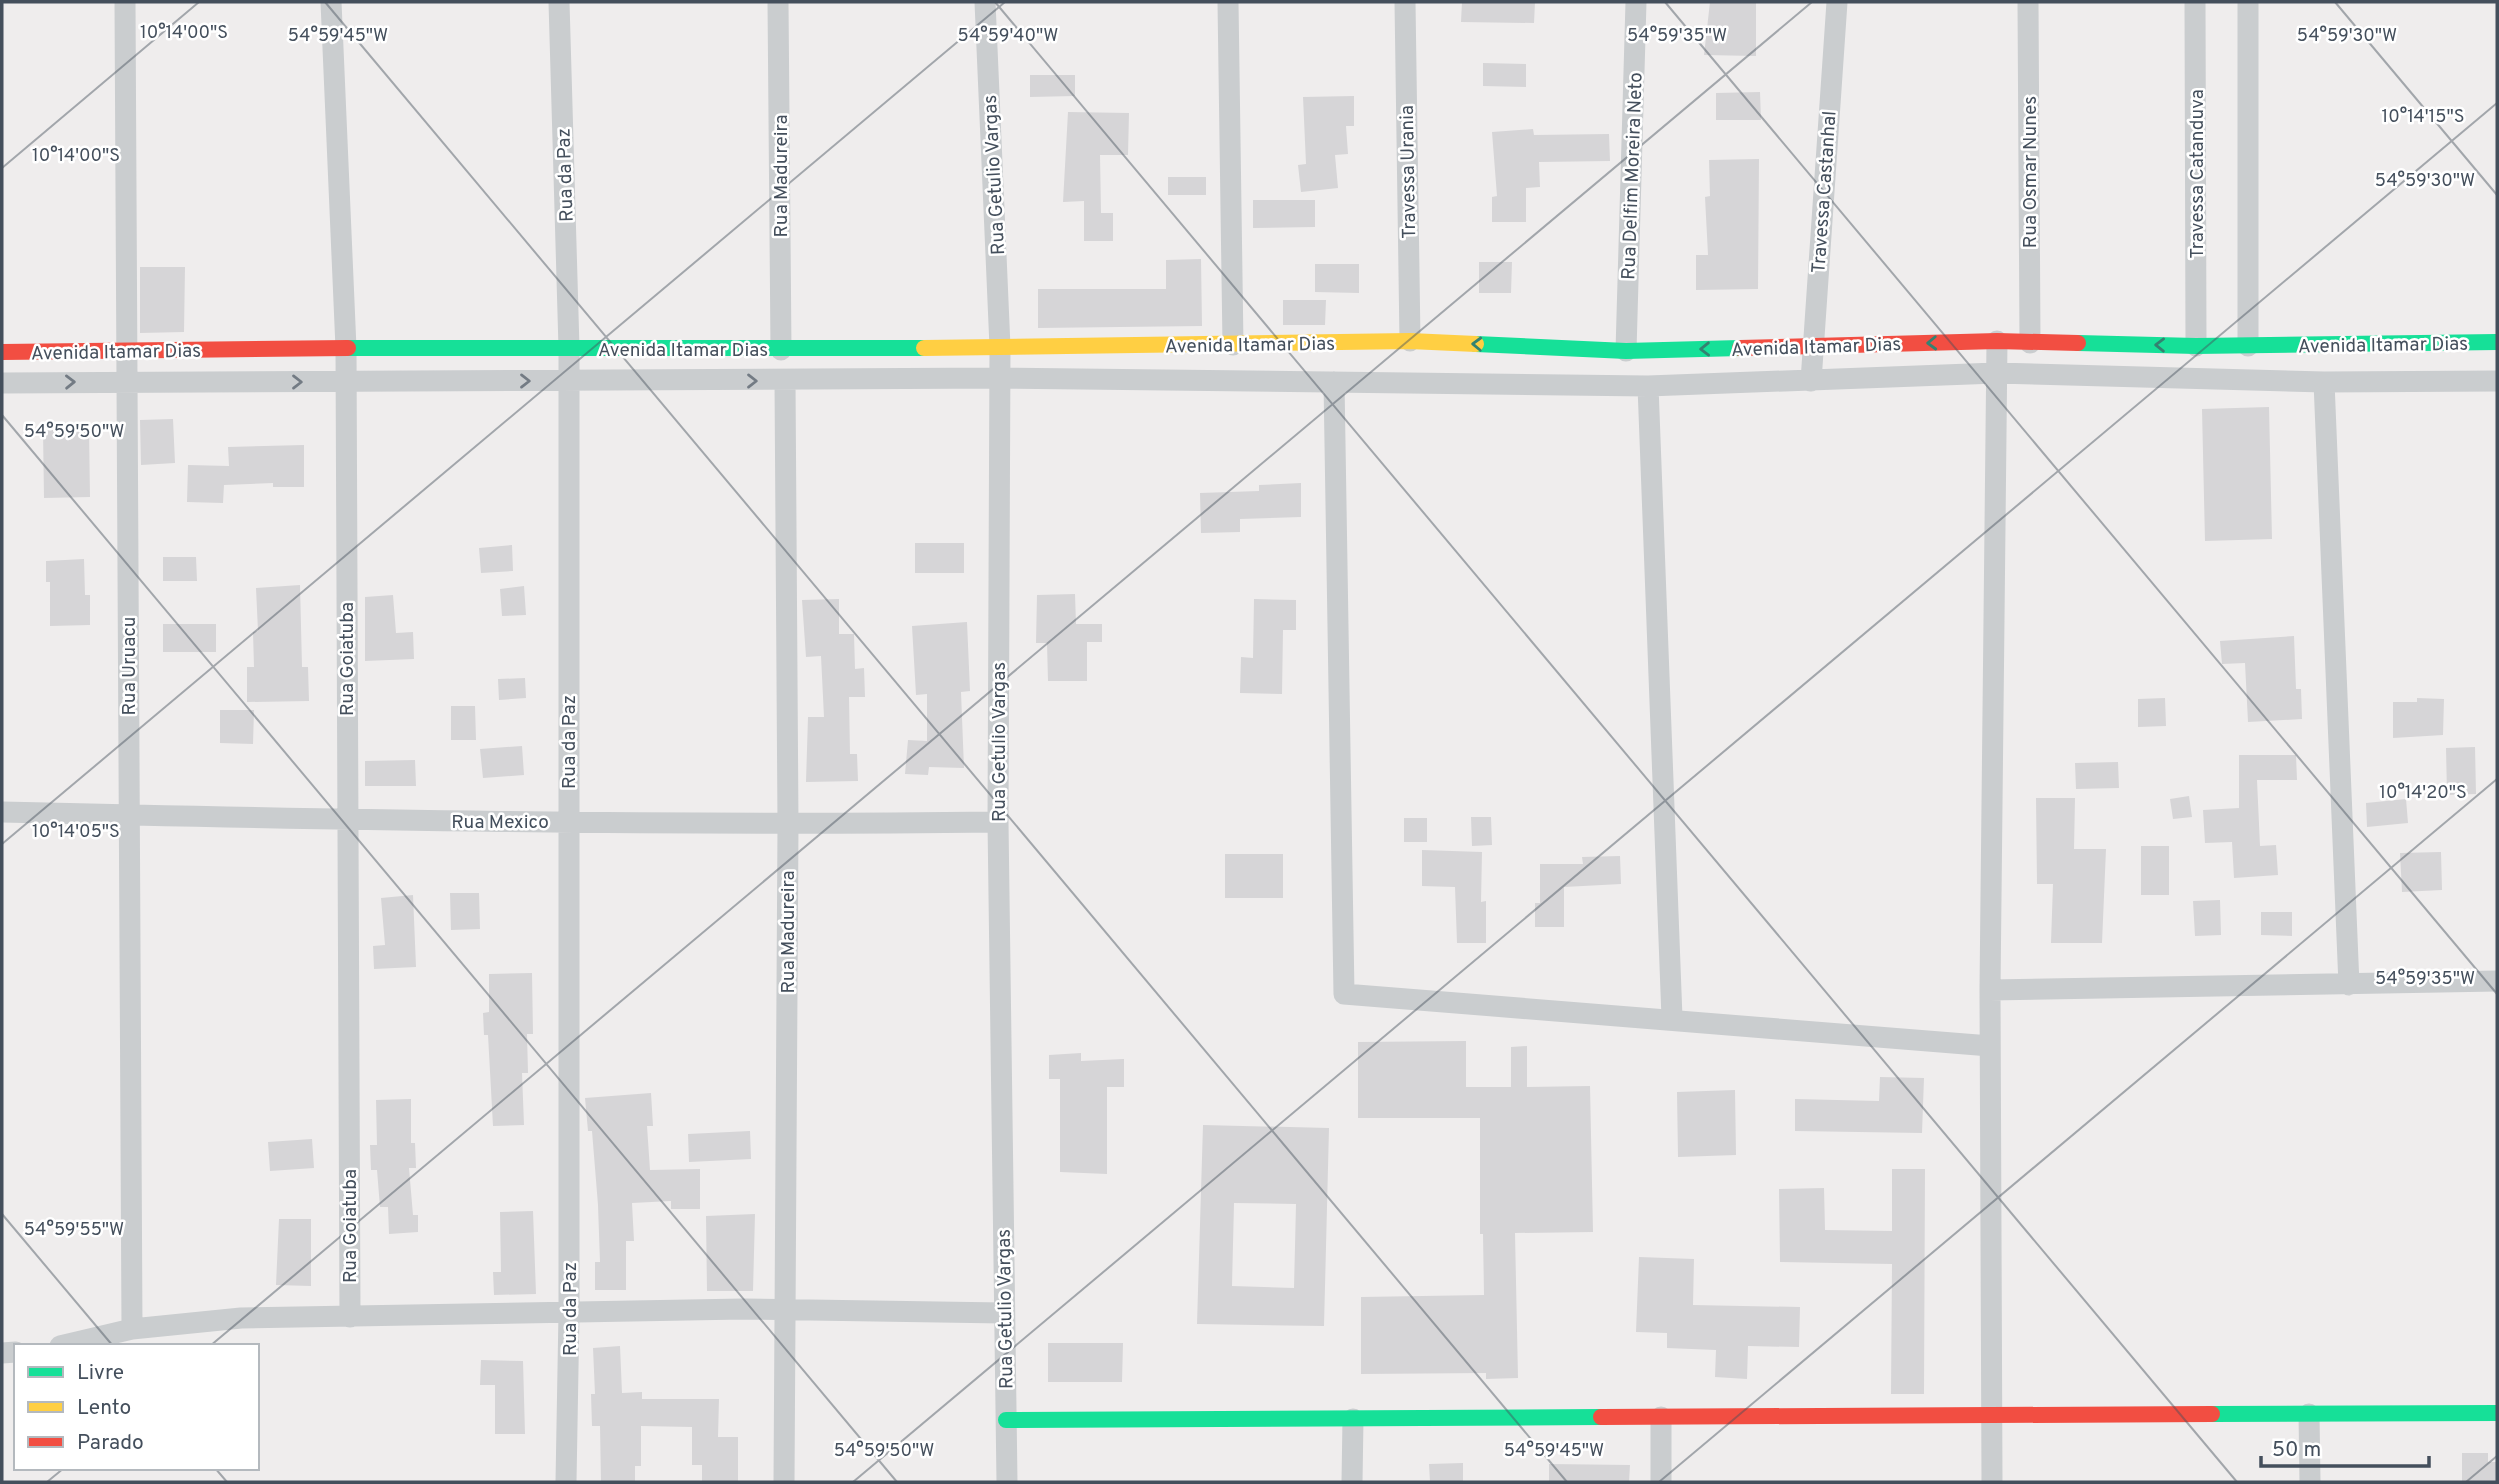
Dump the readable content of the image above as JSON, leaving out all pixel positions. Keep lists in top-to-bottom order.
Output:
{
  "streets": {
    "street": [
      "Travessa Urania",
      "Rua Osmar Nunes",
      "Travessa Catanduva",
      "Rua da Paz",
      "Rua Getulio Vargas",
      "Rua Madureira",
      "Rua Delfim Moreira Neto",
      "Travessa Castanhal",
      "Avenida Itamar Dias",
      "Rua Goiatuba",
      "Rua Uruacu",
      "Rua Mexico"
    ]
  },
  "crossings": [
    ["Travessa Urania", "Avenida Itamar Dias"],
    ["Rua Osmar Nunes", "Avenida Itamar Dias"],
    ["Travessa Catanduva", "Avenida Itamar Dias"],
    ["Rua da Paz", "Avenida Itamar Dias"],
    ["Rua da Paz", "Rua Mexico"],
    ["Rua Getulio Vargas", "Avenida Itamar Dias"],
    ["Rua Getulio Vargas", "Rua Mexico"],
    ["Rua Madureira", "Avenida Itamar Dias"],
    ["Rua Madureira", "Rua Mexico"],
    ["Rua Delfim Moreira Neto", "Avenida Itamar Dias"],
    ["Travessa Castanhal", "Avenida Itamar Dias"],
    ["Avenida Itamar Dias", "Rua Goiatuba"],
    ["Avenida Itamar Dias", "Rua Uruacu"],
    ["Rua Goiatuba", "Rua Mexico"],
    ["Rua Uruacu", "Rua Mexico"]
  ],
  "legend": ["Livre", "Lento", "Parado"],
  "scale_bar": "50 m",
  "coordinates": [
    "10°14'00\"S",
    "54°59'45\"W",
    "54°59'40\"W",
    "54°59'30\"W",
    "54°59'35\"W",
    "10°14'15\"S",
    "54°59'50\"W",
    "10°14'20\"S",
    "10°14'05\"S",
    "54°59'55\"W"
  ]
}
